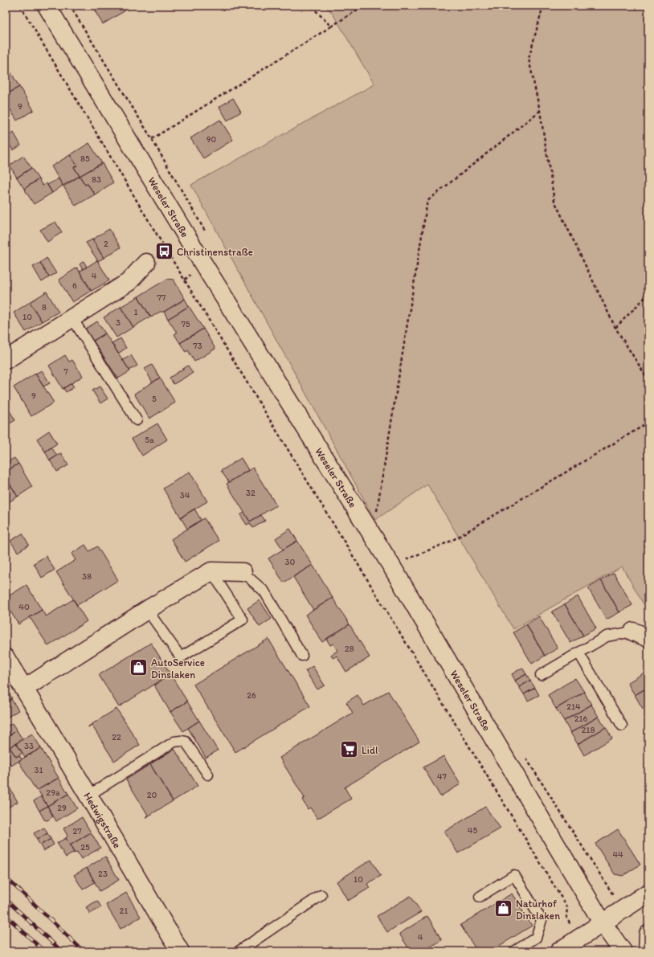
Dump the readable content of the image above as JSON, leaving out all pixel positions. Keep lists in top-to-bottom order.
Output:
{
  "streets": {
    "main road": ["Weseler Straße", "Hedwigstraße"]
  },
  "places": {
    "bus stop": ["Christinenstraße"],
    "shop": ["AutoService Dinslaken", "Naturhof Dinslaken"],
    "supermarket": ["Lidl"]
  },
  "house_numbers": [
    "9",
    "90",
    "85",
    "83",
    "2",
    "4",
    "6",
    "77",
    "8",
    "1",
    "10",
    "3",
    "75",
    "73",
    "7",
    "9",
    "5",
    "5a",
    "32",
    "34",
    "30",
    "38",
    "40",
    "28",
    "26",
    "214",
    "216",
    "218",
    "22",
    "33",
    "31",
    "47",
    "29a",
    "20",
    "29",
    "45",
    "27",
    "25",
    "44",
    "23",
    "10",
    "21",
    "4"
  ]
}
